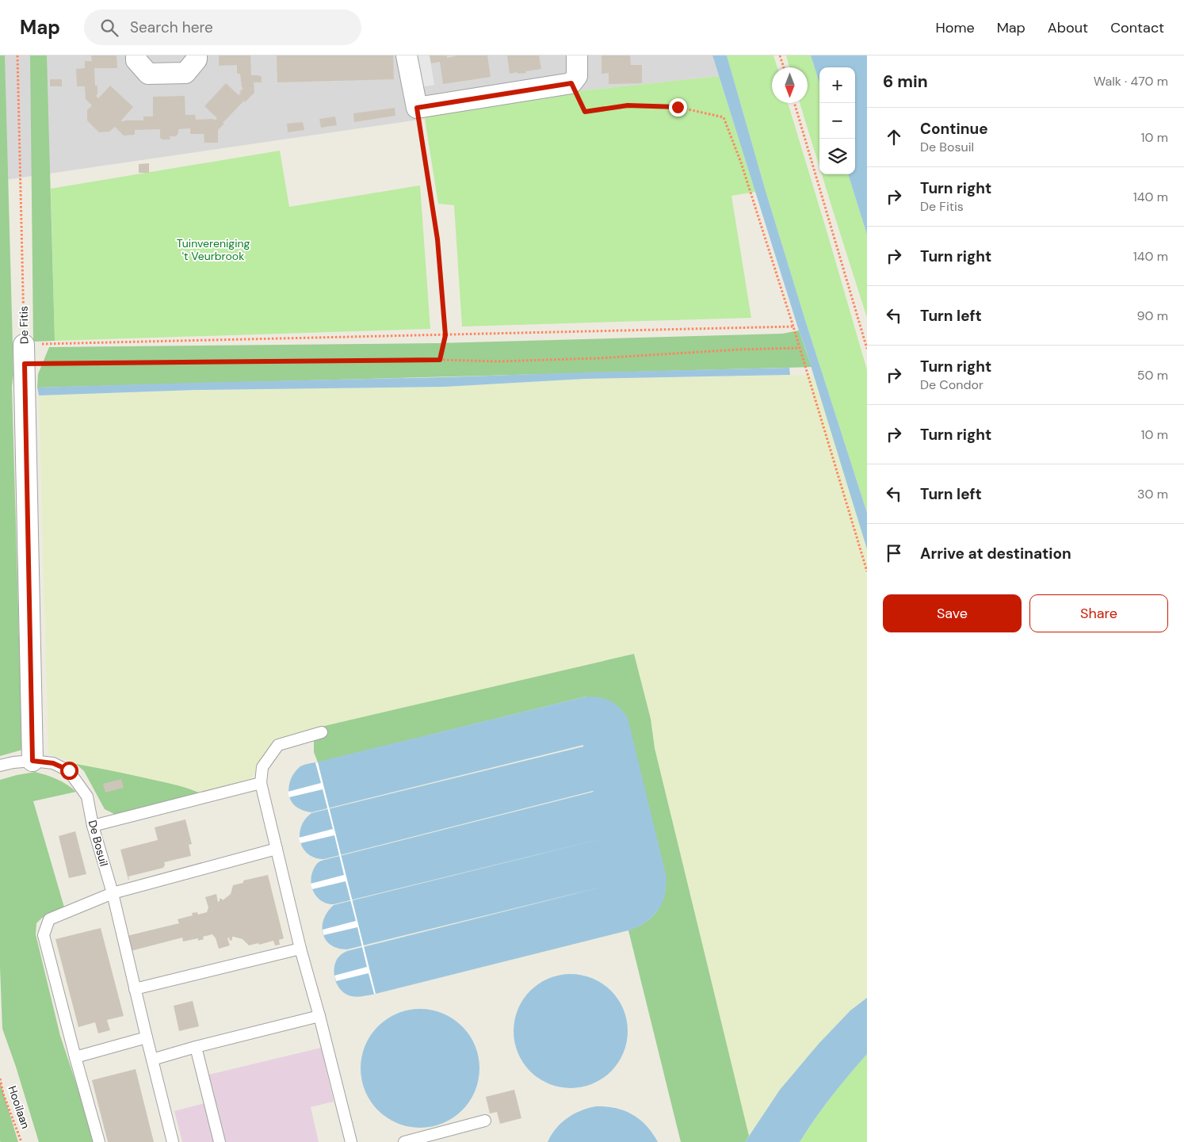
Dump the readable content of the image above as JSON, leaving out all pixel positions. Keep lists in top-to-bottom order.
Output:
{
  "streets": {
    "lane": ["De Bosuil"],
    "path": ["De Fitis", "Hooilaan"]
  },
  "parks": ["Tuinvereniging 't Veurbrook"],
  "north": "bottom",
  "page": {
    "header": "Map",
    "search": "Search here",
    "nav": [
      "Home",
      "Map",
      "About",
      "Contact"
    ],
    "heading": ["6 min", "Walk · 470 m"],
    "map_buttons": ["+", "−"],
    "list": [
      ["Continue", "De Bosuil", "10 m"],
      ["Turn right", "De Fitis", "140 m"],
      ["Turn right", "140 m"],
      ["Turn left", "90 m"],
      ["Turn right", "De Condor", "50 m"],
      ["Turn right", "10 m"],
      ["Turn left", "30 m"],
      "Arrive at destination"
    ],
    "buttons": ["Save", "Share"]
  }
}
